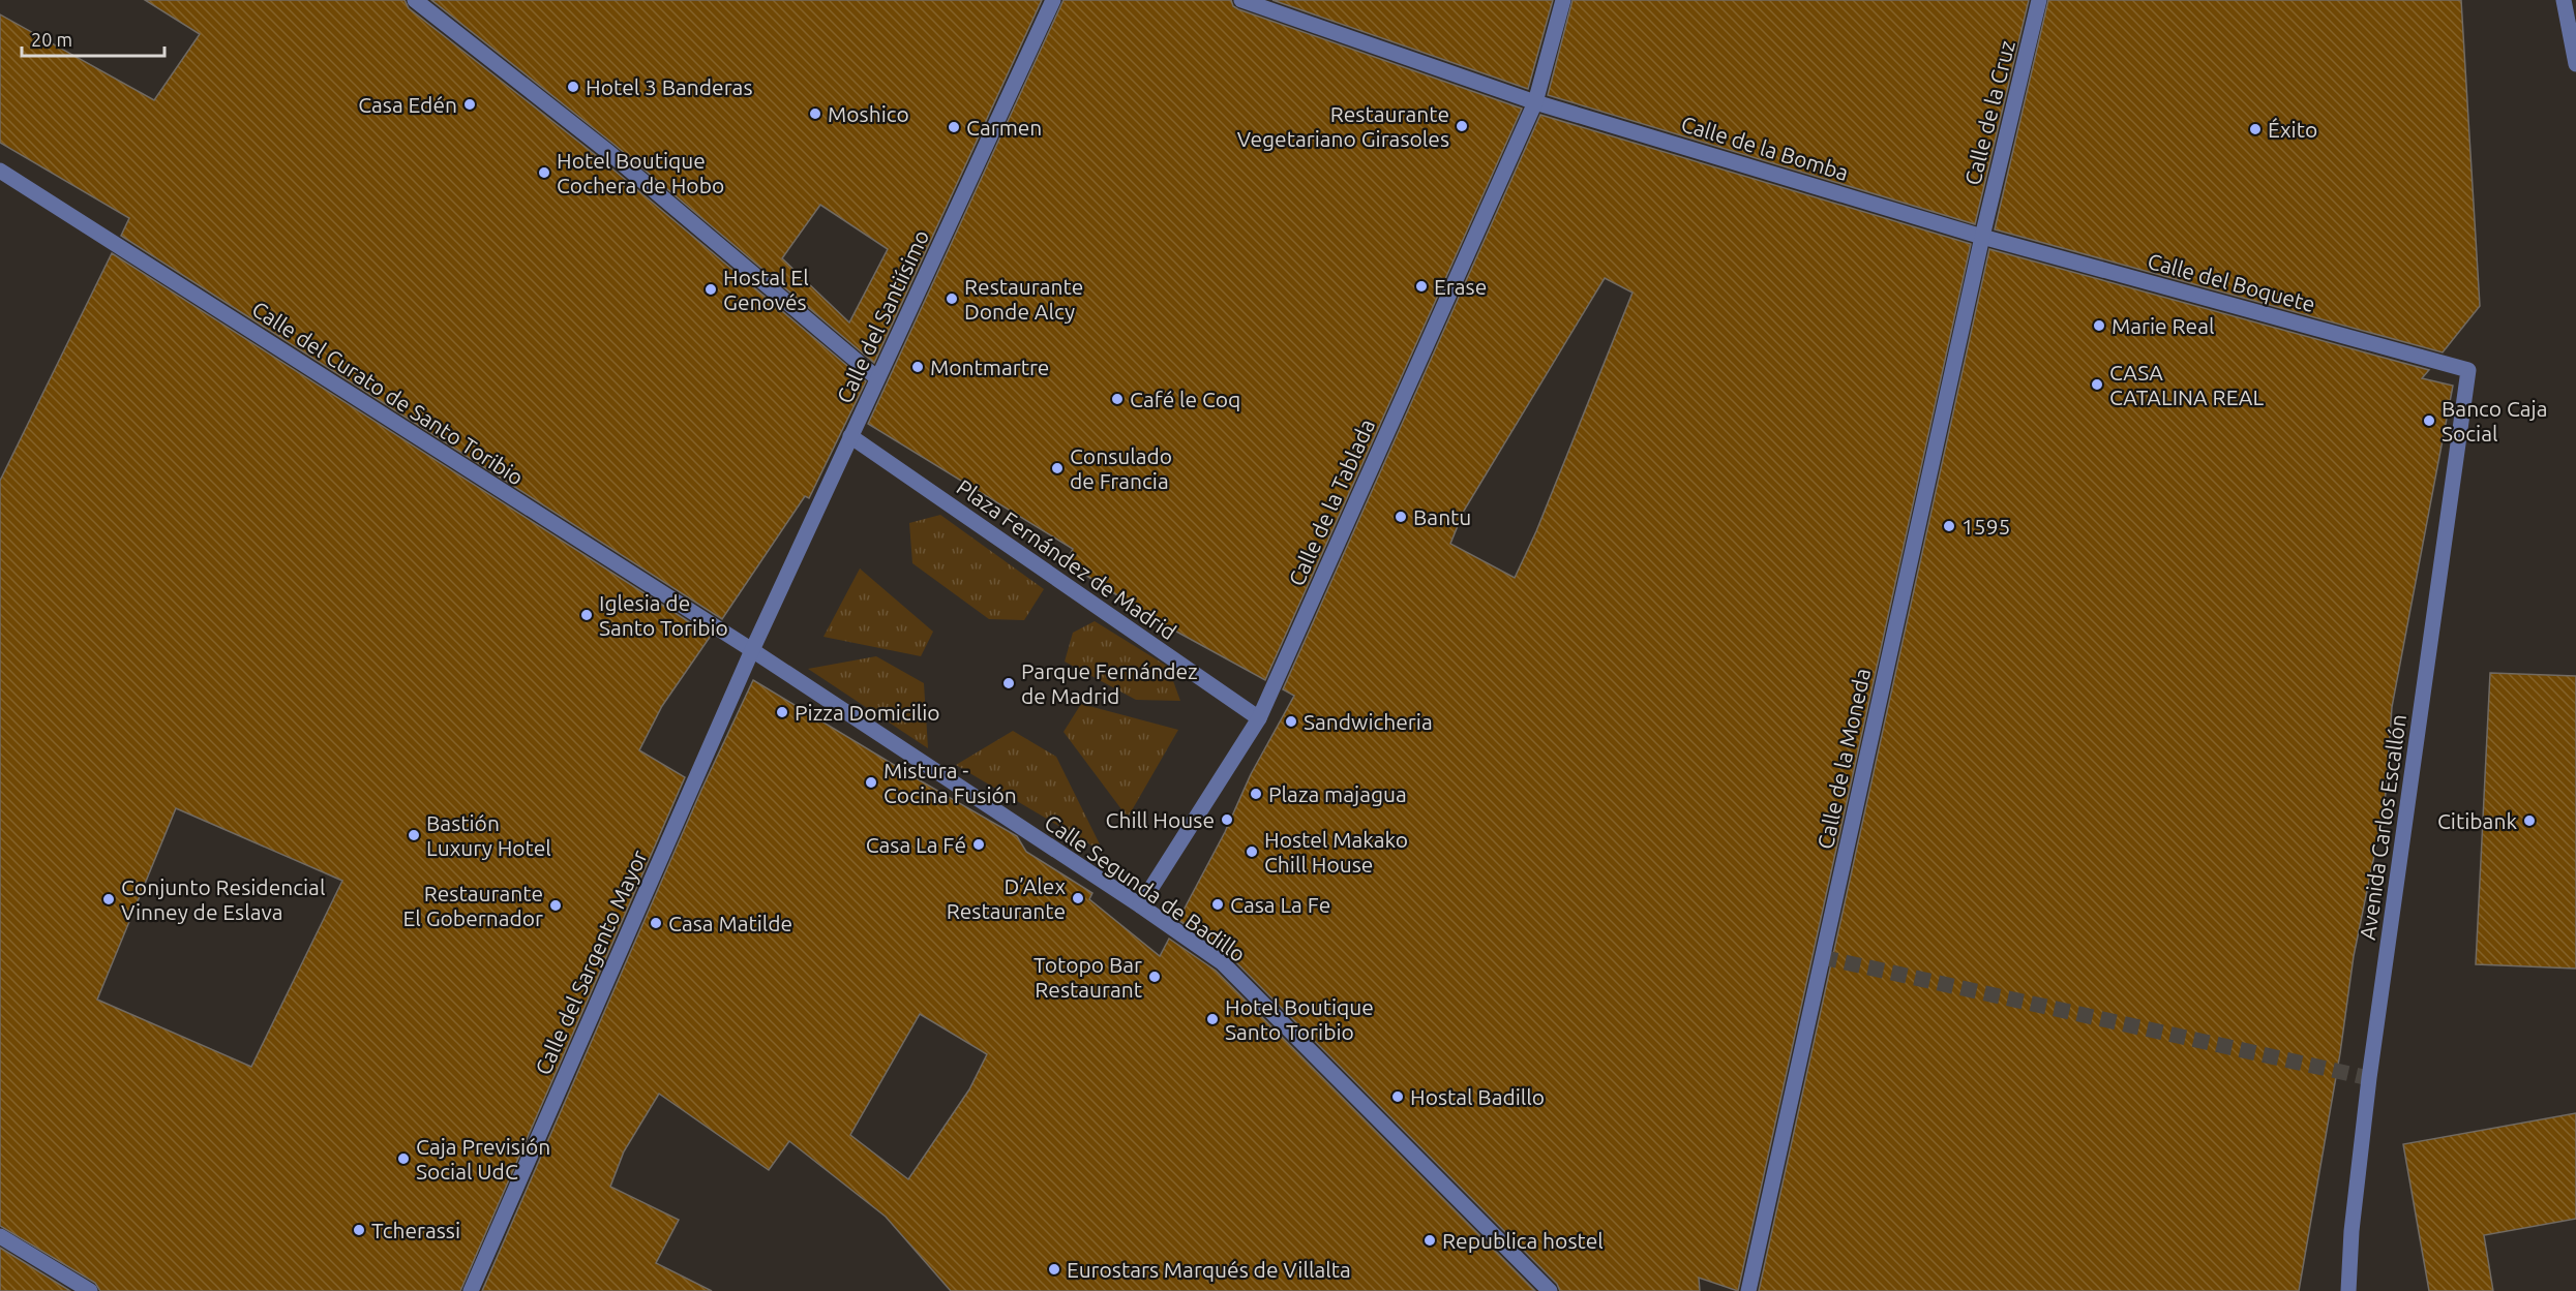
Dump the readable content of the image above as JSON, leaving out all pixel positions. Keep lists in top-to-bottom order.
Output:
{
  "streets": {
    "street": [
      "Calle de la Cruz",
      "Calle de la Bomba",
      "Calle del Boquete",
      "Calle del Santiísimo",
      "Calle del Curato de Santo Toribio",
      "Calle de la Tablada",
      "Plaza Fernández de Madrid",
      "Calle de la Moneda",
      "Avenida Carlos Escallón",
      "Calle Segunda de Badillo",
      "Calle del Sargento Mayor"
    ]
  },
  "crossings": [
    ["Calle de la Cruz", "Calle de la Bomba"],
    ["Calle de la Cruz", "Calle del Boquete"],
    ["Calle de la Cruz", "Calle de la Moneda"],
    ["Calle de la Bomba", "Calle del Boquete"],
    ["Calle de la Bomba", "Calle de la Tablada"],
    ["Calle de la Bomba", "Calle de la Moneda"],
    ["Calle del Boquete", "Calle de la Moneda"],
    ["Calle del Boquete", "Avenida Carlos Escallón"],
    ["Calle del Santiísimo", "Calle del Curato de Santo Toribio"],
    ["Calle del Santiísimo", "Plaza Fernández de Madrid"],
    ["Calle del Santiísimo", "Calle Segunda de Badillo"],
    ["Calle del Santiísimo", "Calle del Sargento Mayor"],
    ["Calle del Curato de Santo Toribio", "Calle Segunda de Badillo"],
    ["Calle del Curato de Santo Toribio", "Calle del Sargento Mayor"],
    ["Calle de la Tablada", "Plaza Fernández de Madrid"],
    ["Calle de la Tablada", "Calle Segunda de Badillo"],
    ["Calle Segunda de Badillo", "Calle del Sargento Mayor"]
  ],
  "places": [
    "Hotel 3 Banderas",
    "Casa Edén",
    "Moshico",
    "Restaurante Vegetariano Girasoles",
    "Carmen",
    "Éxito",
    "Hotel Boutique Cochera de Hobo",
    "Erase",
    "Hostal El Genovés",
    "Restaurante Donde Alcy",
    "Marie Real",
    "Montmartre",
    "CASA CATALINA REAL",
    "Café le Coq",
    "Banco Caja Social",
    "Consulado de Francia",
    "Bantu",
    "1595",
    "Iglesia de Santo Toribio",
    "Parque Fernández de Madrid",
    "Pizza Domicilio",
    "Sandwicheria",
    "Mistura - Cocina Fusión",
    "Plaza majagua",
    "Chill House",
    "Citibank",
    "Bastión Luxury Hotel",
    "Casa La Fé",
    "Hostel Makako Chill House",
    "D’Alex Restaurante",
    "Conjunto Residencial Vinney de Eslava",
    "Casa La Fe",
    "Restaurante El Gobernador",
    "Casa Matilde",
    "Totopo Bar Restaurant",
    "Hotel Boutique Santo Toribio",
    "Hostal Badillo",
    "Caja Previsión Social UdC",
    "Tcherassi",
    "Republica hostel",
    "Eurostars Marqués de Villalta"
  ],
  "scale_bar": "20 m"
}
